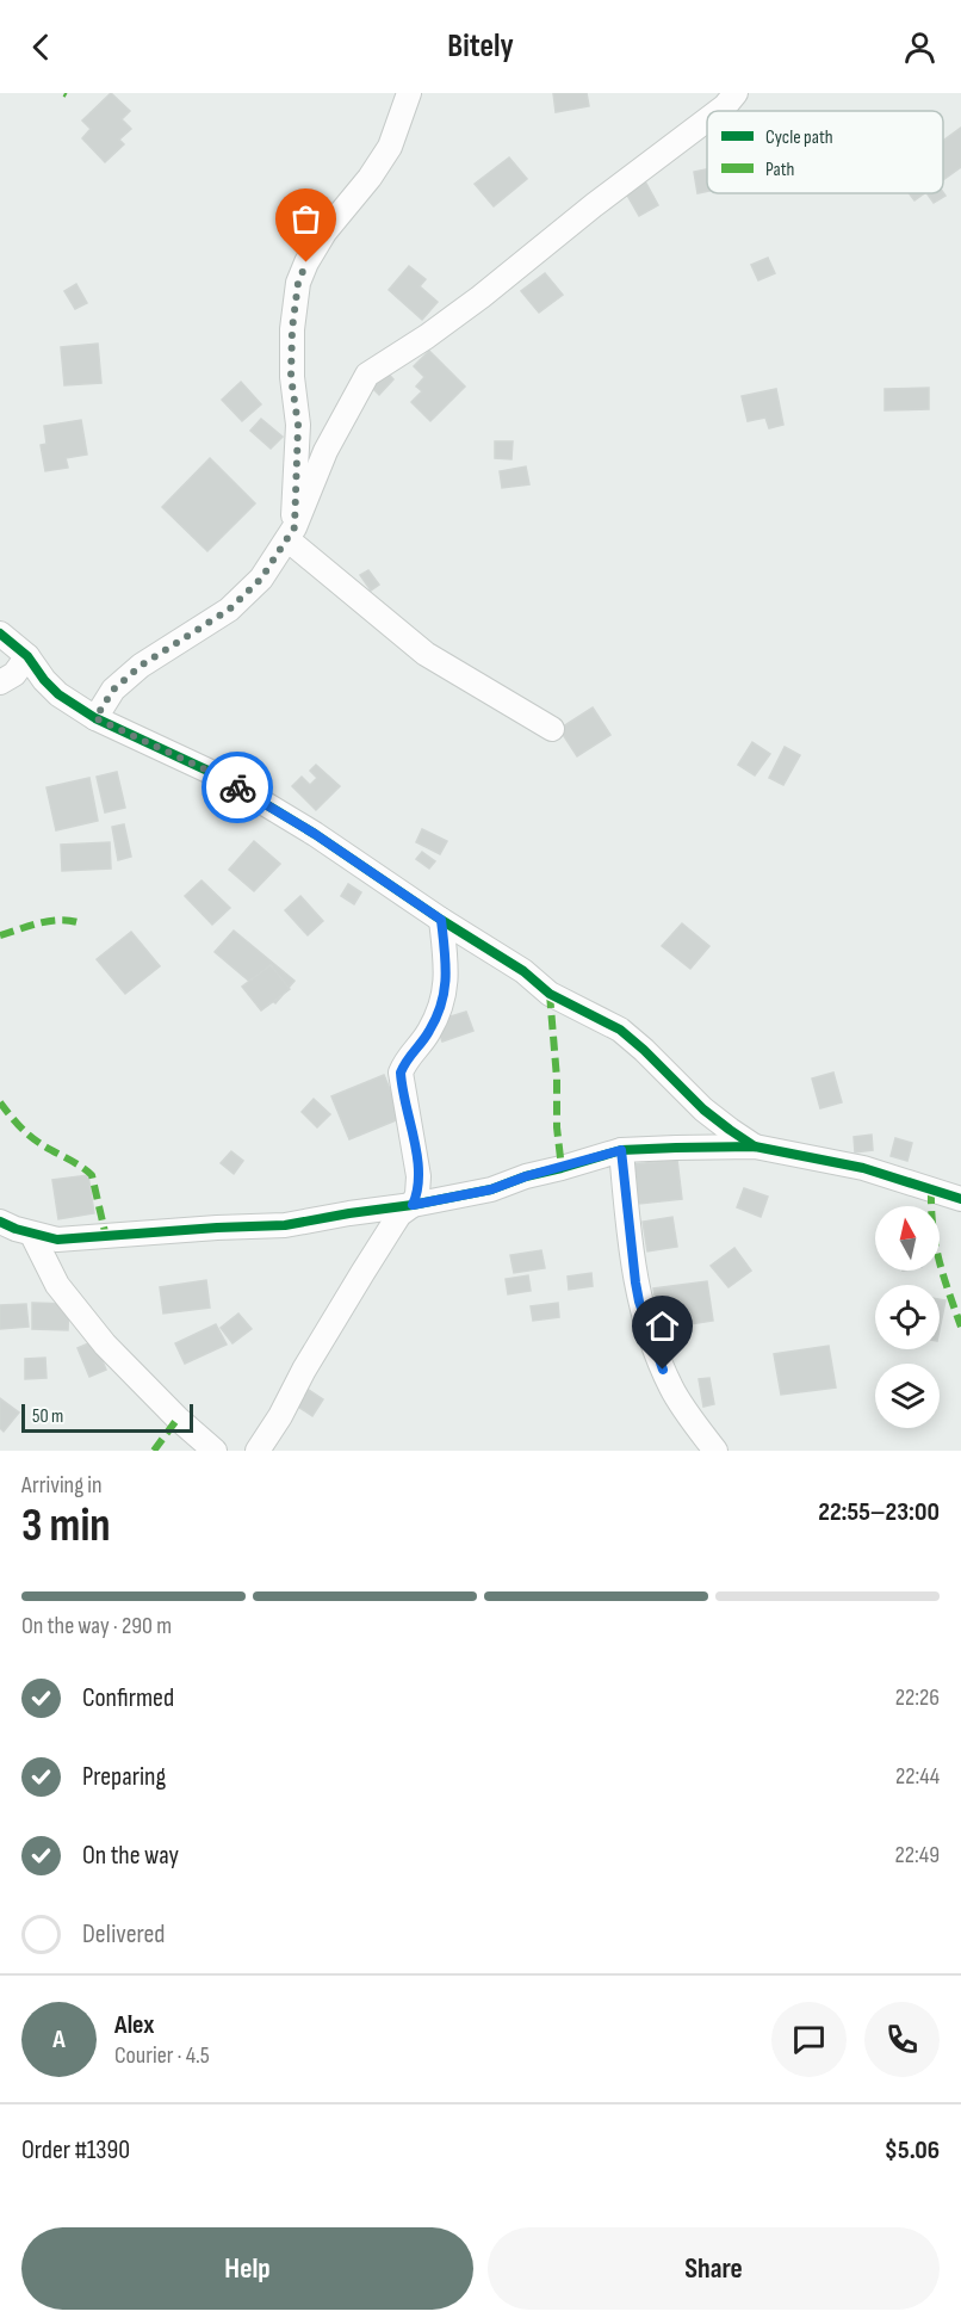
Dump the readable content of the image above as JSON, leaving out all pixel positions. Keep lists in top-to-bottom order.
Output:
{
  "legend": ["Cycle path", "Path"],
  "scale_bar": "50 m",
  "north": "top",
  "page": {
    "header": "Bitely",
    "scale": "50 m",
    "heading": ["3 min", "Arriving in", "22:55–23:00"],
    "panel": [
      "Alex",
      "Courier · 4.5",
      "Order #1390",
      "$5.06"
    ],
    "bar": "On the way · 290 m",
    "list": [
      ["Confirmed", "22:26"],
      ["Preparing", "22:44"],
      ["On the way", "22:49"],
      "Delivered"
    ],
    "round": "A",
    "buttons": ["Help", "Share"]
  }
}
